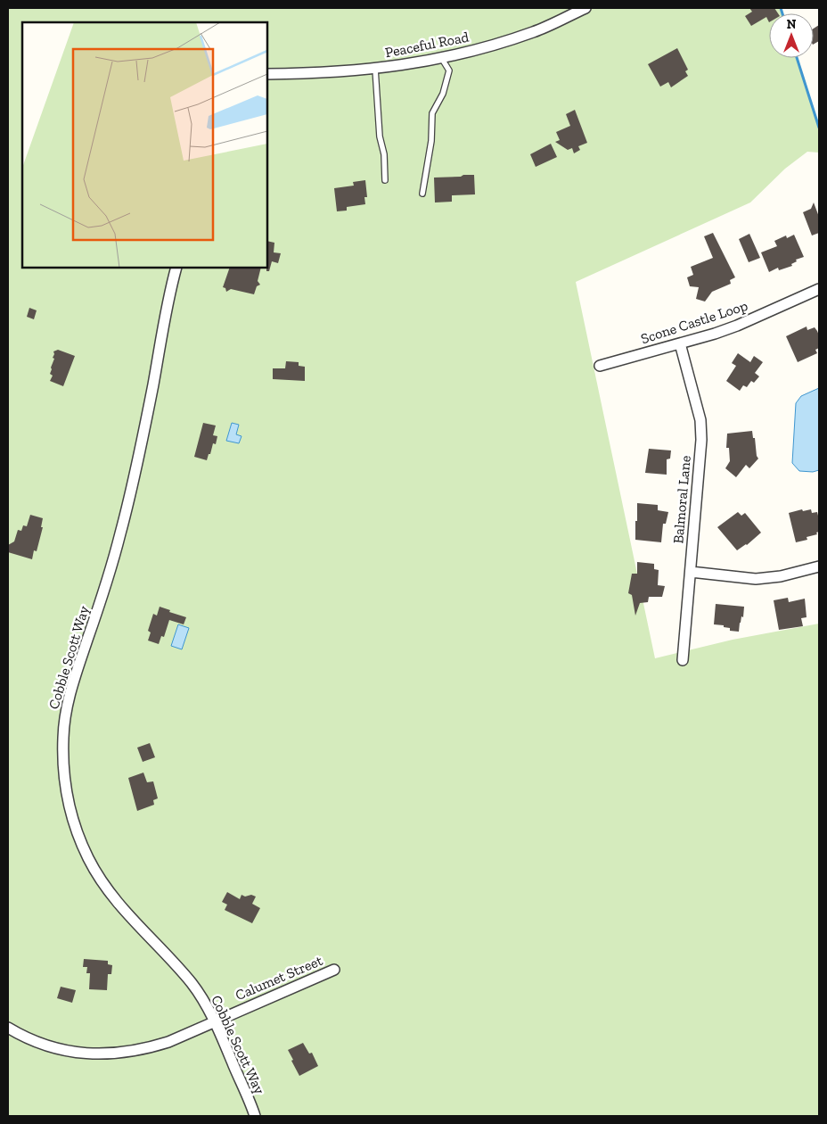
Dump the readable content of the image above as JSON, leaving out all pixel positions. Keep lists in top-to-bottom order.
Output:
{
  "streets": {
    "street": [
      "Peaceful Road",
      "Scone Castle Loop",
      "Balmoral Lane",
      "Cobble Scott Way",
      "Calumet Street"
    ]
  },
  "crossings": [
    ["Scone Castle Loop", "Balmoral Lane"],
    ["Cobble Scott Way", "Calumet Street"]
  ],
  "north": "top"
}
